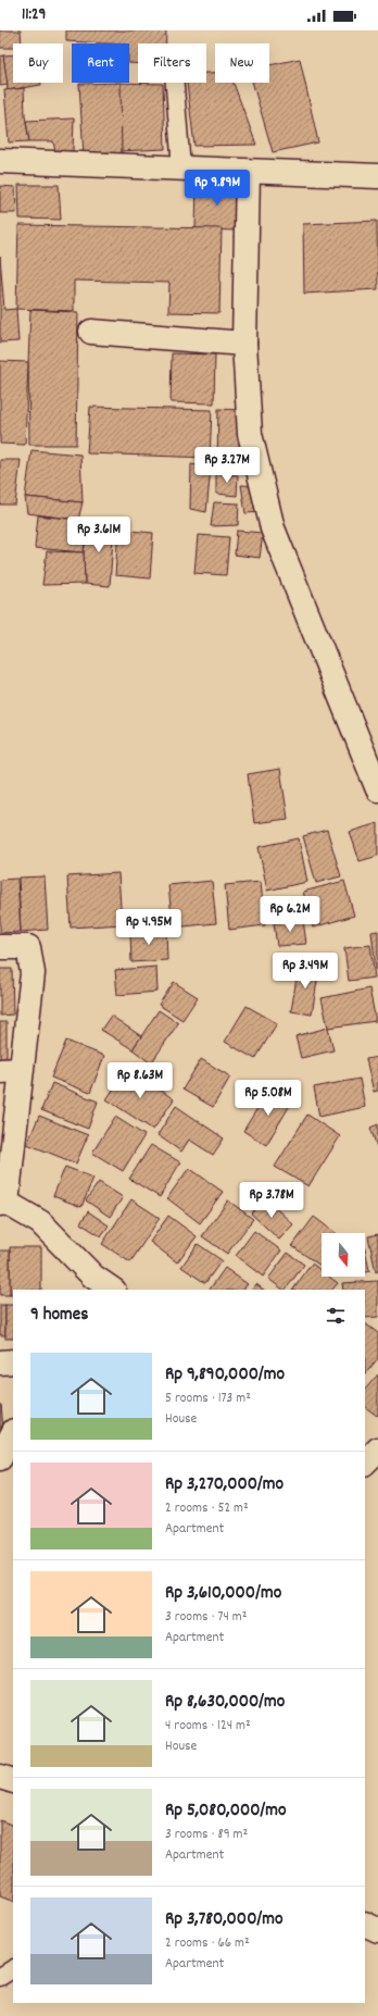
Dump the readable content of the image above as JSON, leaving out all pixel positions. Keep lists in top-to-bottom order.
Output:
{
  "north": "bottom",
  "page": {
    "status": "11:29",
    "chip": [
      "Buy",
      "Rent",
      "Filters",
      "New"
    ],
    "price": [
      "Rp 9.89M",
      "Rp 3.27M",
      "Rp 3.61M",
      "Rp 6.2M",
      "Rp 4.95M",
      "Rp 3.49M",
      "Rp 8.63M",
      "Rp 5.08M",
      "Rp 3.78M"
    ],
    "heading": "9 homes",
    "list": [
      {
        "name": "Rp 9,890,000/mo",
        "note": "5 rooms · 173 m² · House"
      },
      {
        "name": "Rp 3,270,000/mo",
        "note": "2 rooms · 52 m² · Apartment"
      },
      {
        "name": "Rp 3,610,000/mo",
        "note": "3 rooms · 74 m² · Apartment"
      },
      {
        "name": "Rp 8,630,000/mo",
        "note": "4 rooms · 124 m² · House"
      },
      {
        "name": "Rp 5,080,000/mo",
        "note": "3 rooms · 89 m² · Apartment"
      },
      {
        "name": "Rp 3,780,000/mo",
        "note": "2 rooms · 66 m² · Apartment"
      }
    ]
  }
}
